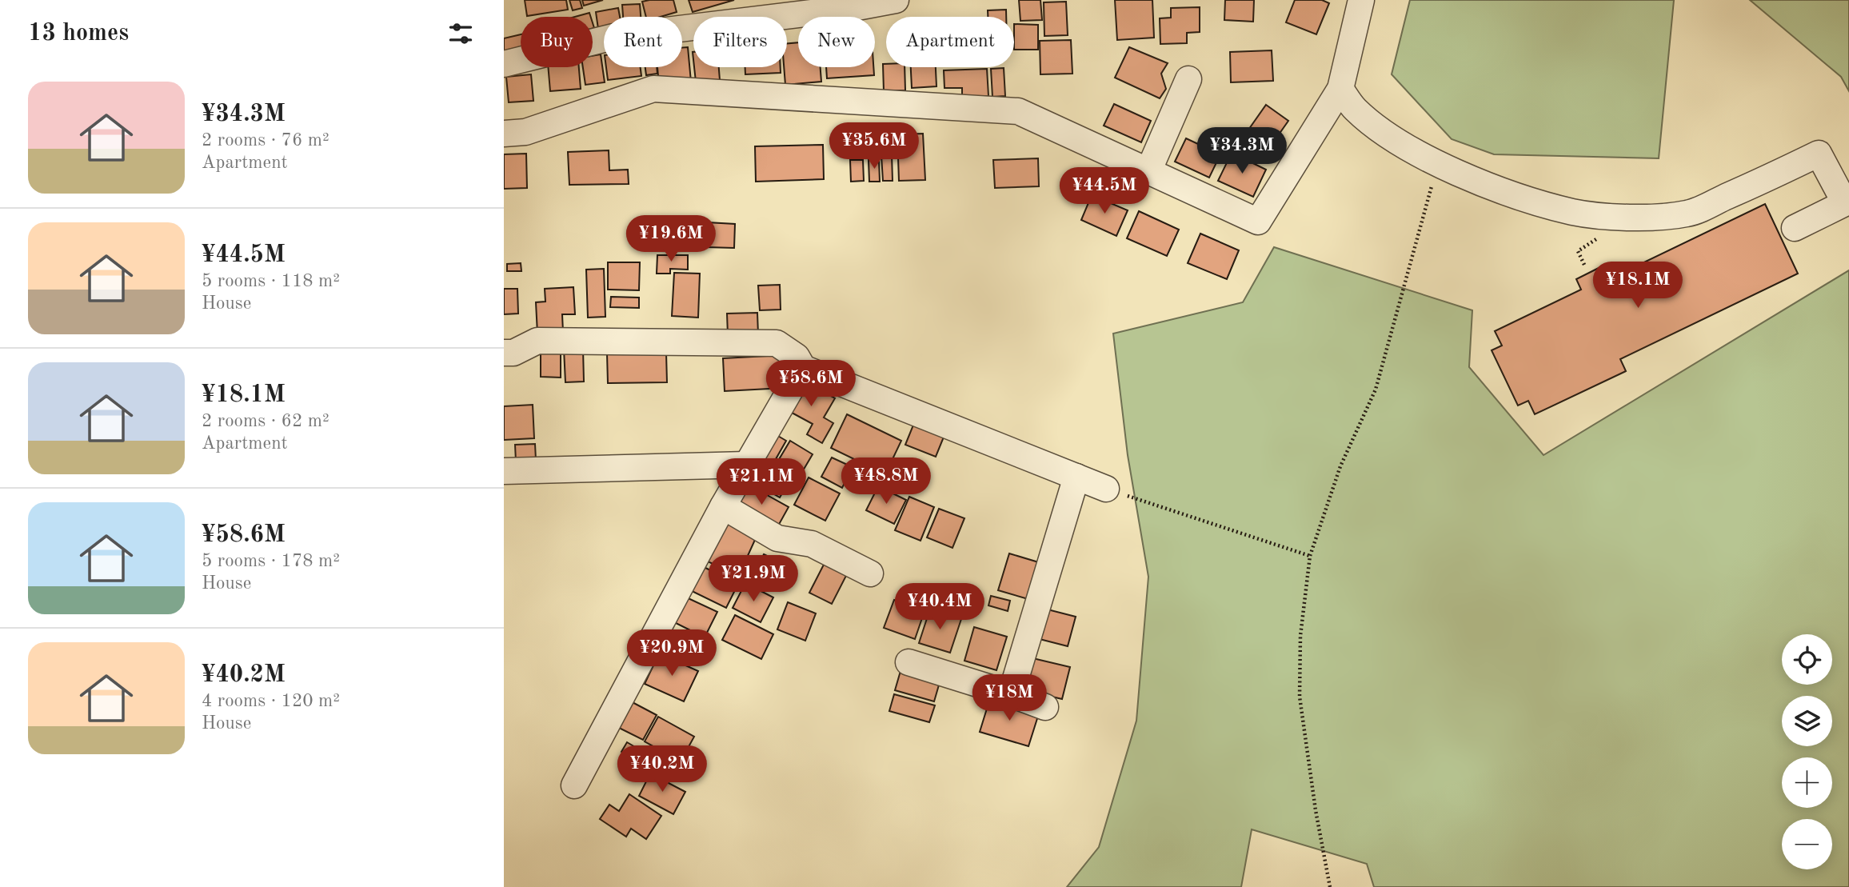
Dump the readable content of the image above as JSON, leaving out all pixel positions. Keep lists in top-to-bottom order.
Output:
{
  "page": {
    "heading": "13 homes",
    "chip": [
      "Buy",
      "Rent",
      "Filters",
      "New",
      "Apartment"
    ],
    "list": [
      {
        "name": "¥34.3M",
        "note": "2 rooms · 76 m² · Apartment"
      },
      {
        "name": "¥44.5M",
        "note": "5 rooms · 118 m² · House"
      },
      {
        "name": "¥18.1M",
        "note": "2 rooms · 62 m² · Apartment"
      },
      {
        "name": "¥58.6M",
        "note": "5 rooms · 178 m² · House"
      },
      {
        "name": "¥40.2M",
        "note": "4 rooms · 120 m² · House"
      }
    ],
    "price": [
      "¥35.6M",
      "¥34.3M",
      "¥44.5M",
      "¥19.6M",
      "¥18.1M",
      "¥58.6M",
      "¥48.8M",
      "¥21.1M",
      "¥21.9M",
      "¥40.4M",
      "¥20.9M",
      "¥18M",
      "¥40.2M"
    ],
    "map_buttons": ["+", "−"]
  }
}
